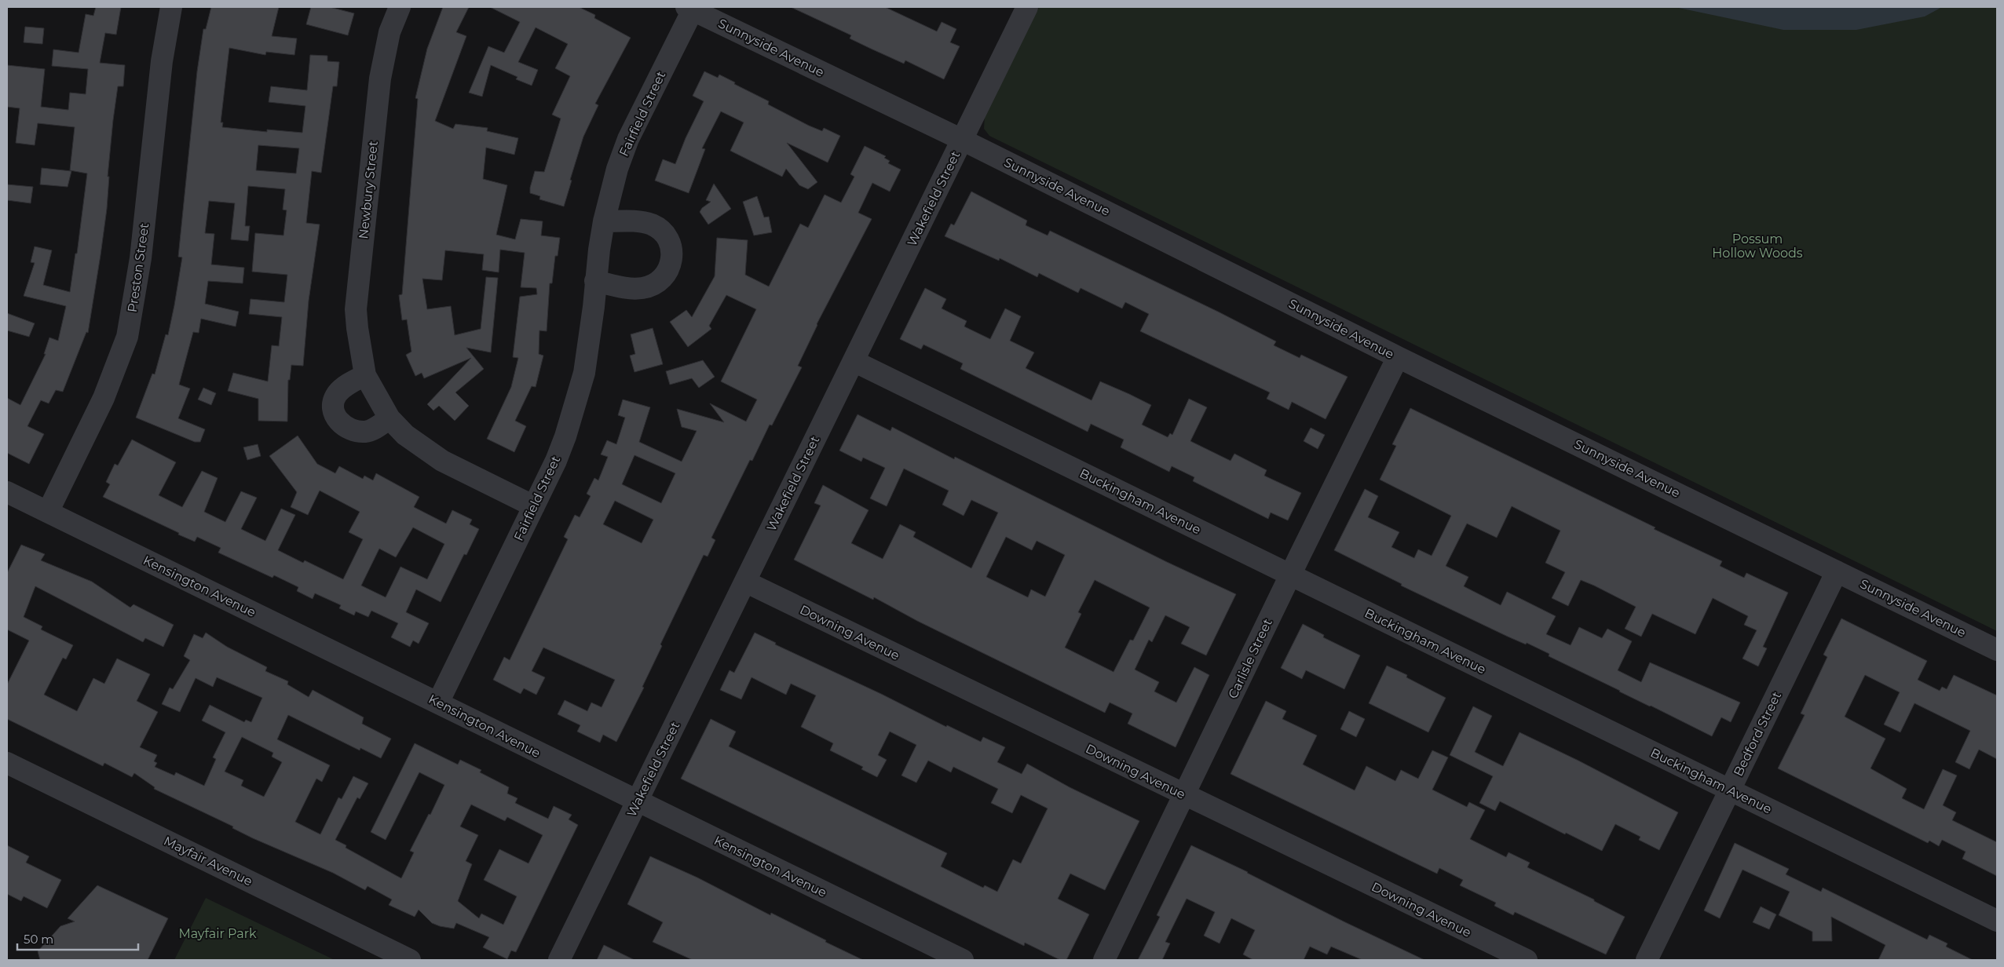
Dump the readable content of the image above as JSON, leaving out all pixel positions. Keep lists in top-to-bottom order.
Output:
{
  "streets": {
    "street": [
      "Sunnyside Avenue",
      "Fairfield Street",
      "Newbury Street",
      "Wakefield Street",
      "Preston Street",
      "Buckingham Avenue",
      "Kensington Avenue",
      "Downing Avenue",
      "Carlisle Street",
      "Bedford Street",
      "Mayfair Avenue"
    ]
  },
  "crossings": [
    ["Sunnyside Avenue", "Fairfield Street"],
    ["Sunnyside Avenue", "Wakefield Street"],
    ["Sunnyside Avenue", "Carlisle Street"],
    ["Sunnyside Avenue", "Bedford Street"],
    ["Fairfield Street", "Newbury Street"],
    ["Fairfield Street", "Kensington Avenue"],
    ["Wakefield Street", "Buckingham Avenue"],
    ["Wakefield Street", "Kensington Avenue"],
    ["Wakefield Street", "Downing Avenue"],
    ["Preston Street", "Kensington Avenue"],
    ["Buckingham Avenue", "Carlisle Street"],
    ["Buckingham Avenue", "Bedford Street"],
    ["Downing Avenue", "Carlisle Street"]
  ],
  "parks": ["Possum Hollow Woods", "Mayfair Park"],
  "scale_bar": "50 m"
}
